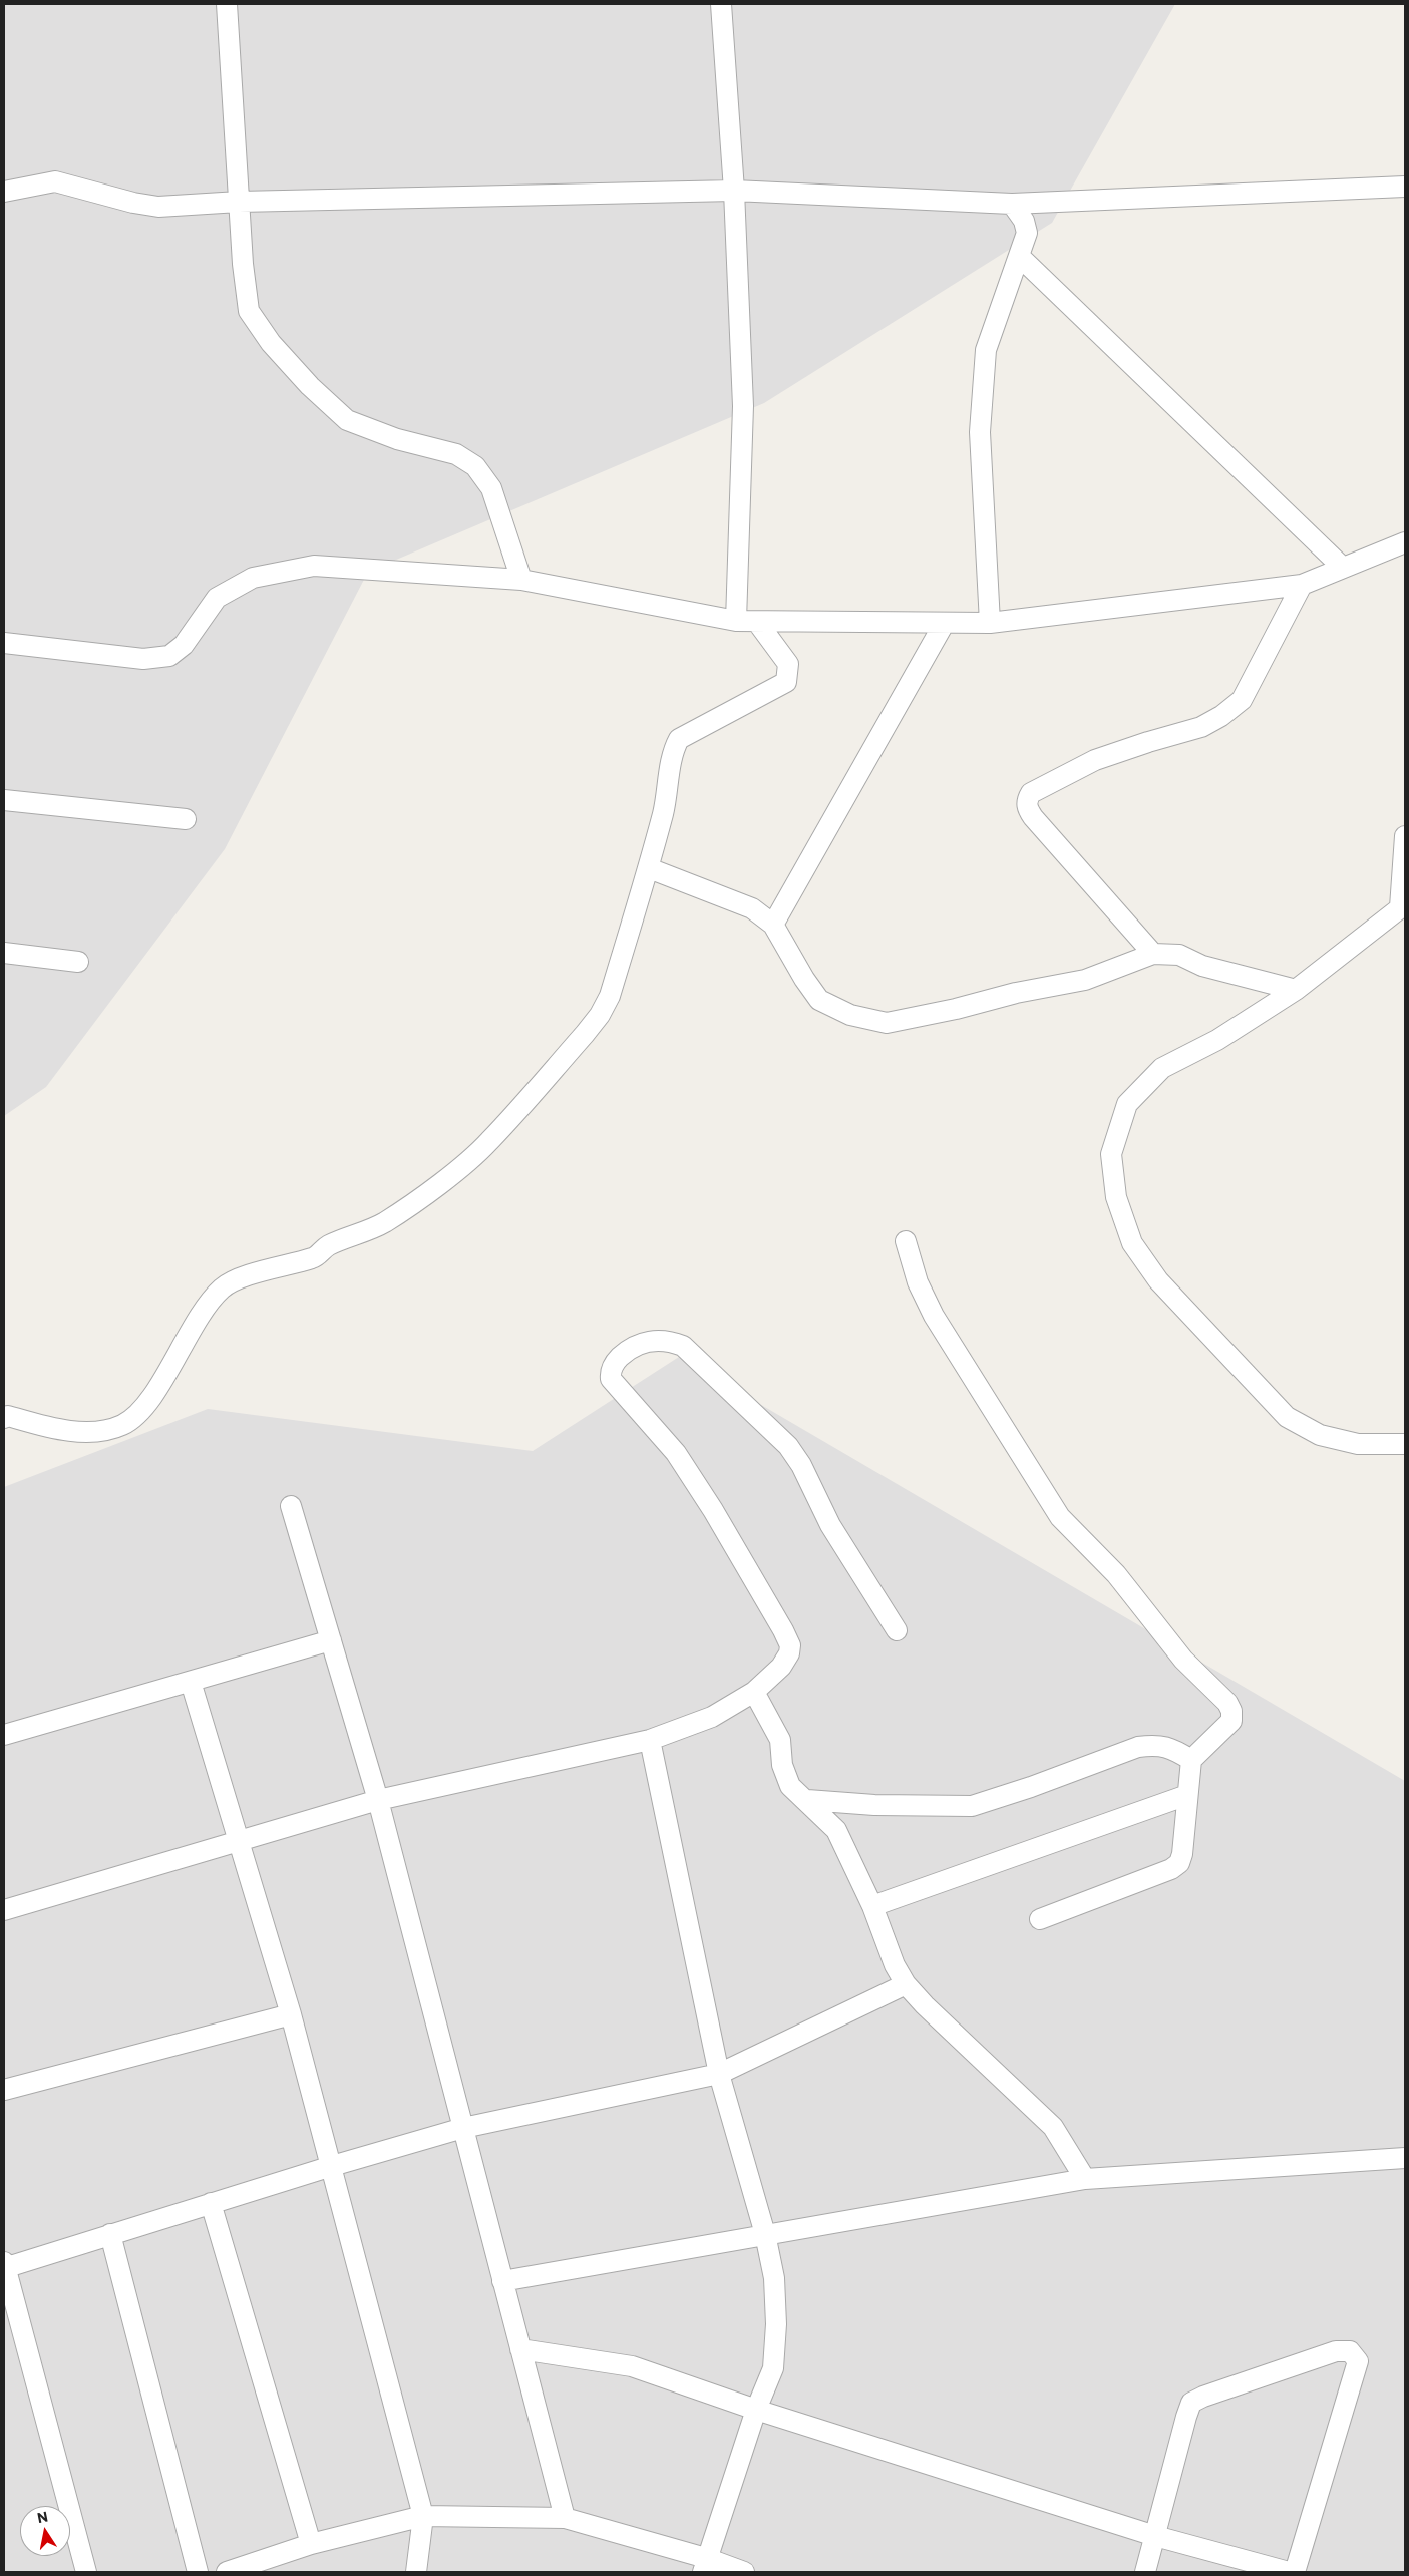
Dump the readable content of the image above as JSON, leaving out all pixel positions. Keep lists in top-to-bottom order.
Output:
{
  "north": "top"
}
